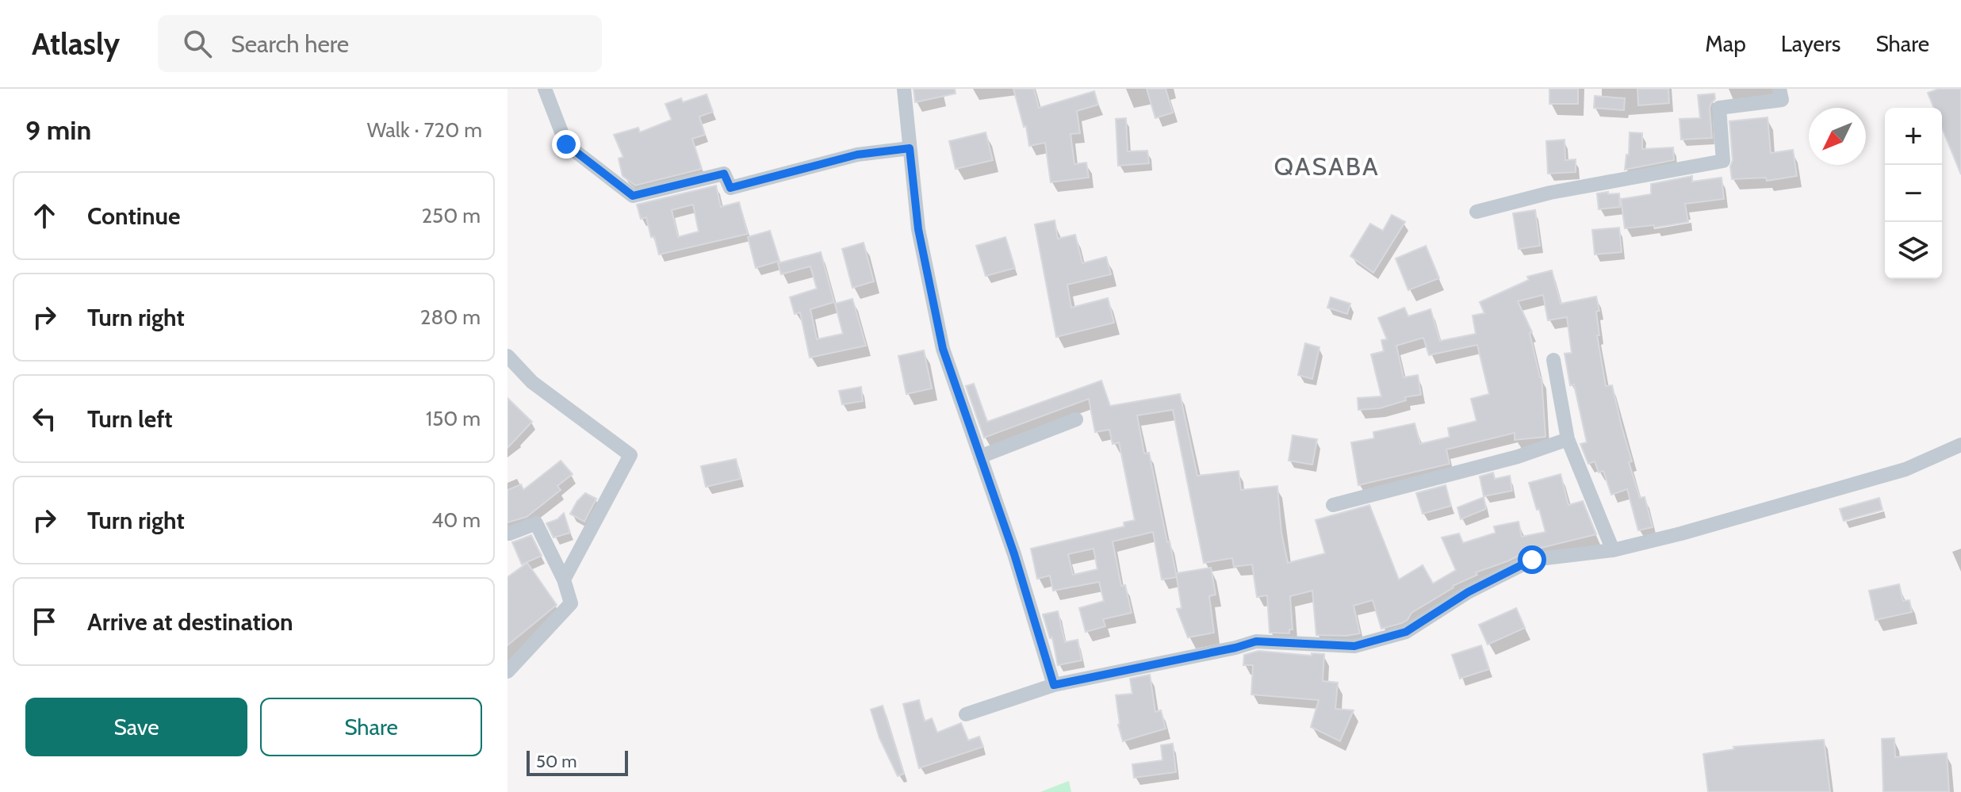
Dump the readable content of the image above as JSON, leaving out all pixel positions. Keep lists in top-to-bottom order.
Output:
{
  "districts": ["QASABA"],
  "scale_bar": "50 m",
  "north": "bottom left",
  "page": {
    "header": "Atlasly",
    "search": "Search here",
    "nav": ["Map", "Layers", "Share"],
    "heading": ["9 min", "Walk · 720 m"],
    "map_buttons": ["+", "−"],
    "list": [
      ["Continue", "250 m"],
      ["Turn right", "280 m"],
      ["Turn left", "150 m"],
      ["Turn right", "40 m"],
      "Arrive at destination"
    ],
    "buttons": ["Save", "Share"],
    "scale": "50 m"
  }
}
